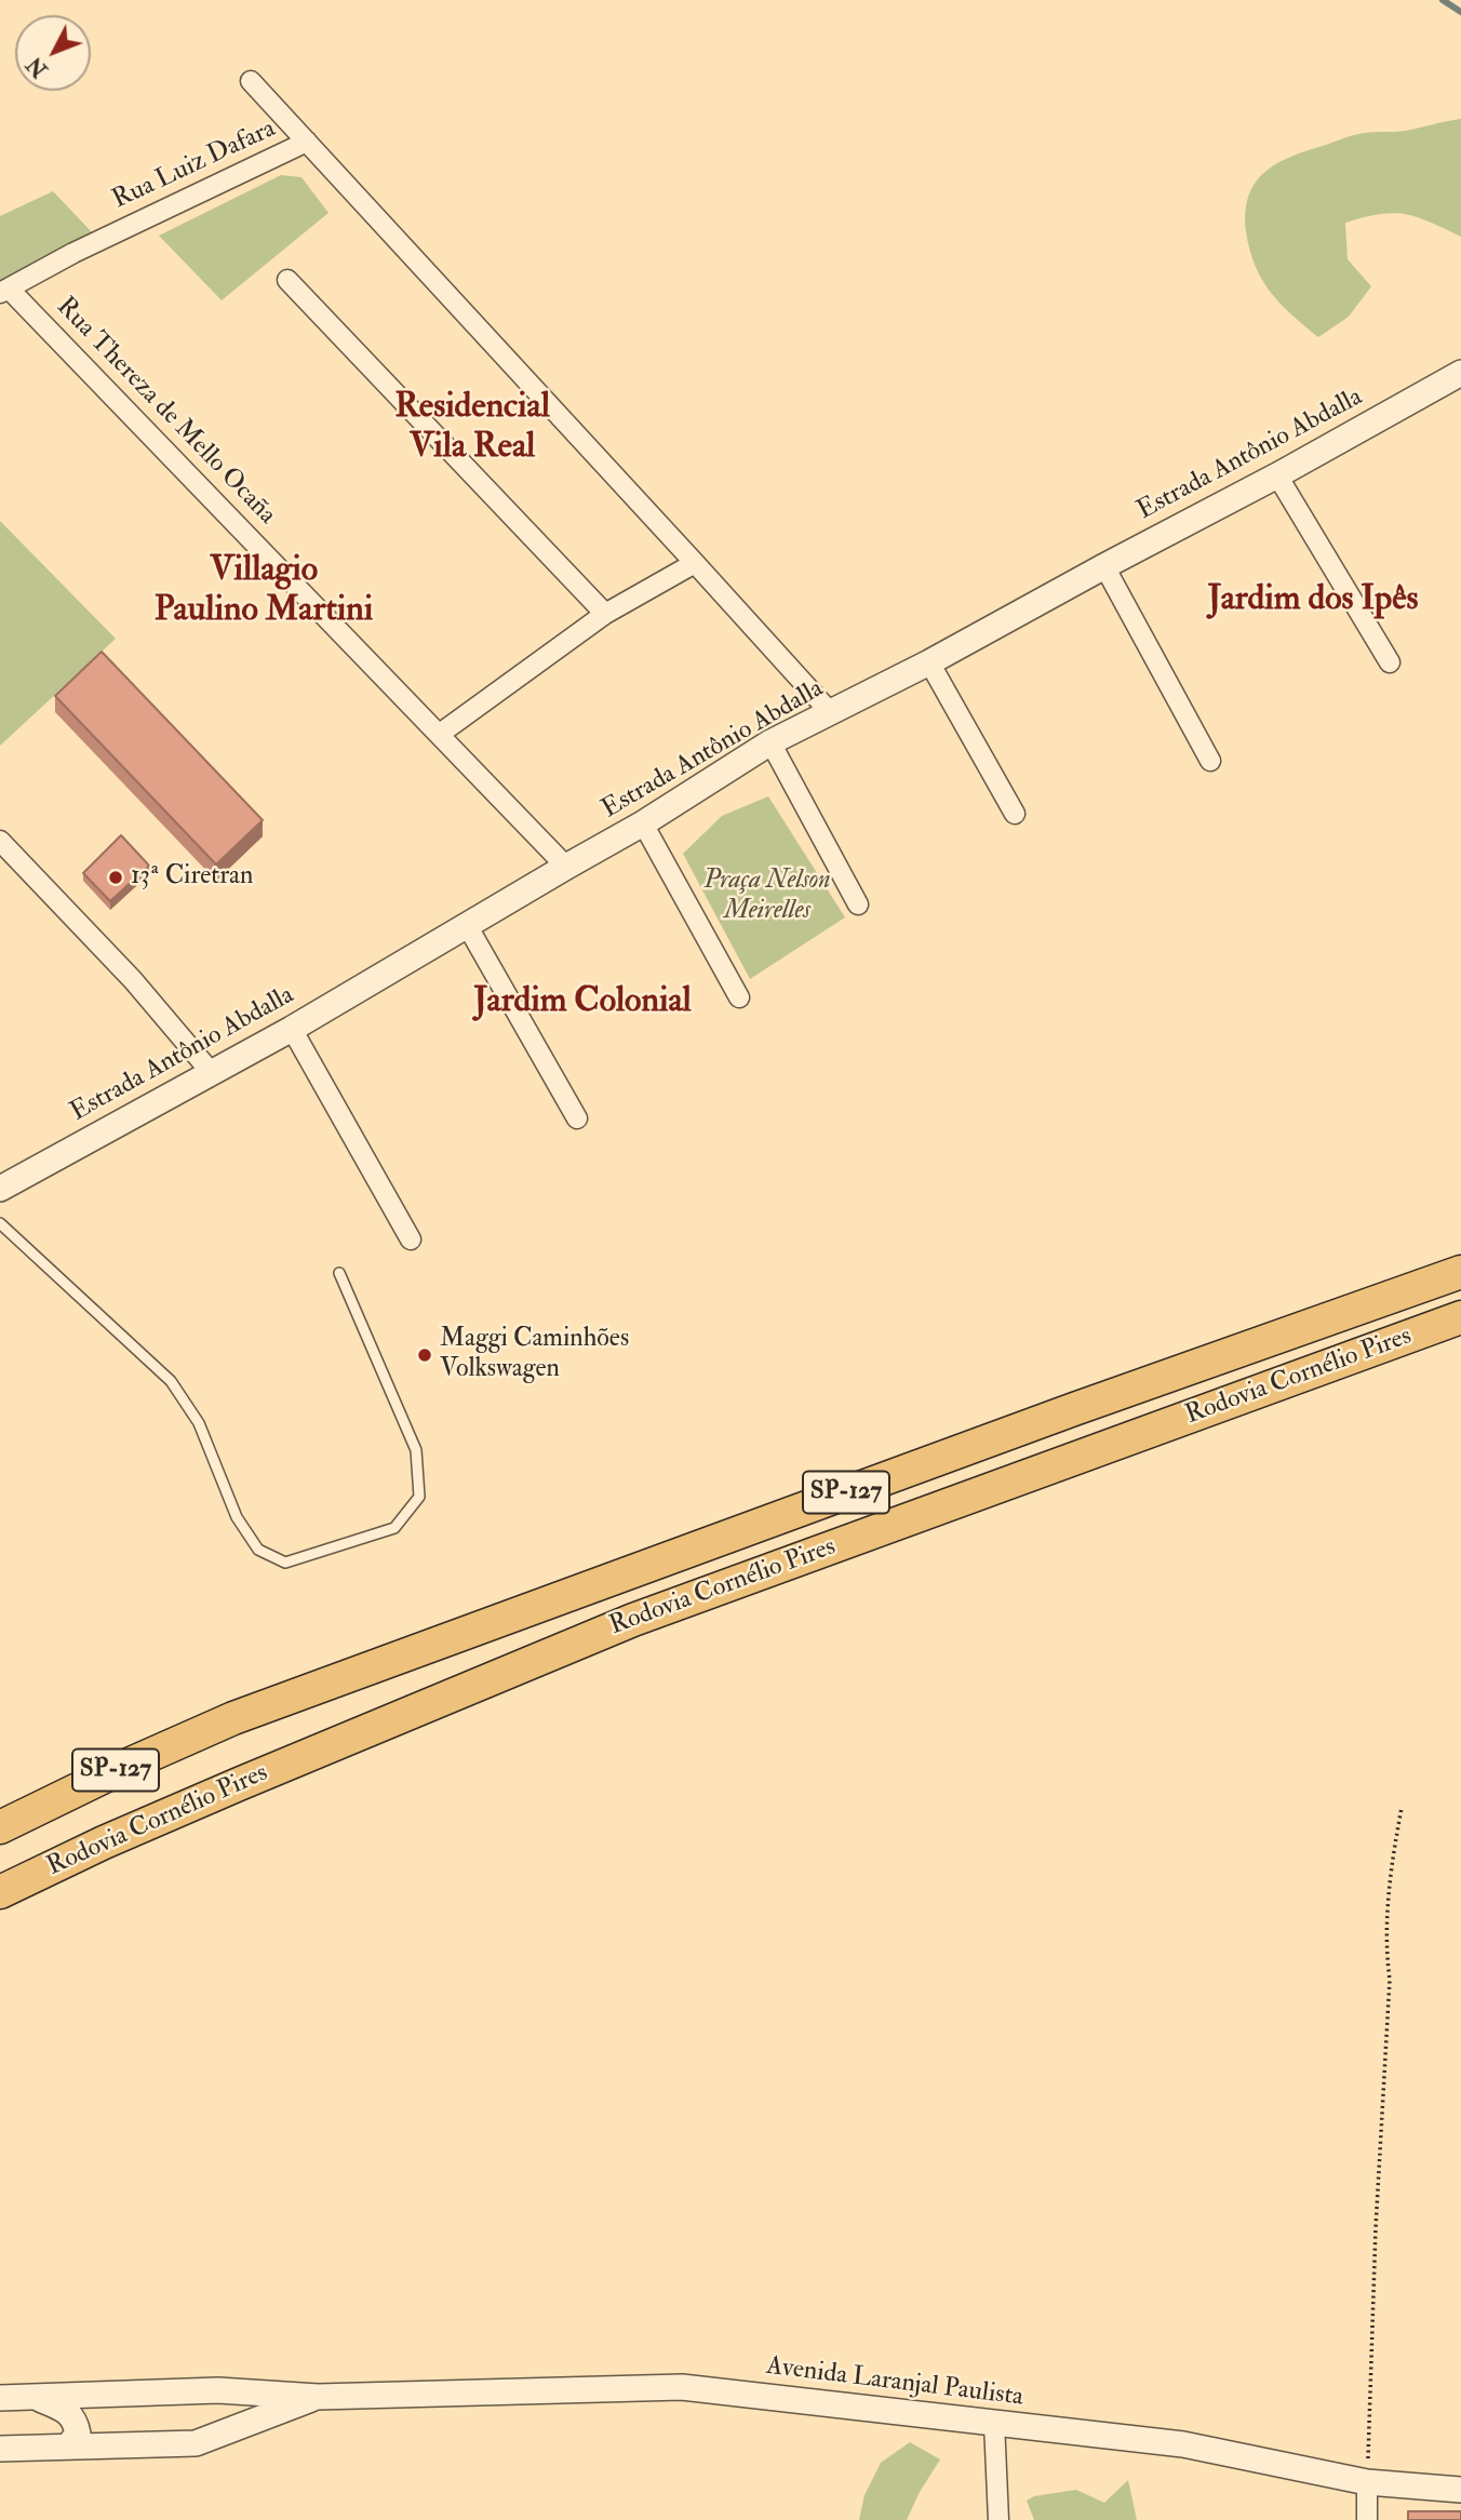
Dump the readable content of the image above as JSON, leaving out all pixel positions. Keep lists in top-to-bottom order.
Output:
{
  "streets": {
    "main road": ["Rodovia Cornélio Pires", "SP-127"],
    "street": [
      "Rua Luiz Dafara",
      "Rua Thereza de Mello Ocaña",
      "Estrada Antônio Abdalla",
      "Avenida Laranjal Paulista"
    ]
  },
  "crossings": [
    ["Rua Luiz Dafara", "Rua Thereza de Mello Ocaña"],
    ["Rua Thereza de Mello Ocaña", "Estrada Antônio Abdalla"]
  ],
  "districts": [
    "Residencial Vila Real",
    "Villagio Paulino Martini",
    "Jardim dos Ipês",
    "Jardim Colonial"
  ],
  "parks": ["Praça Nelson Meirelles"],
  "places": ["13ª Ciretran", "Maggi Caminhões Volkswagen"],
  "north": "bottom left"
}
